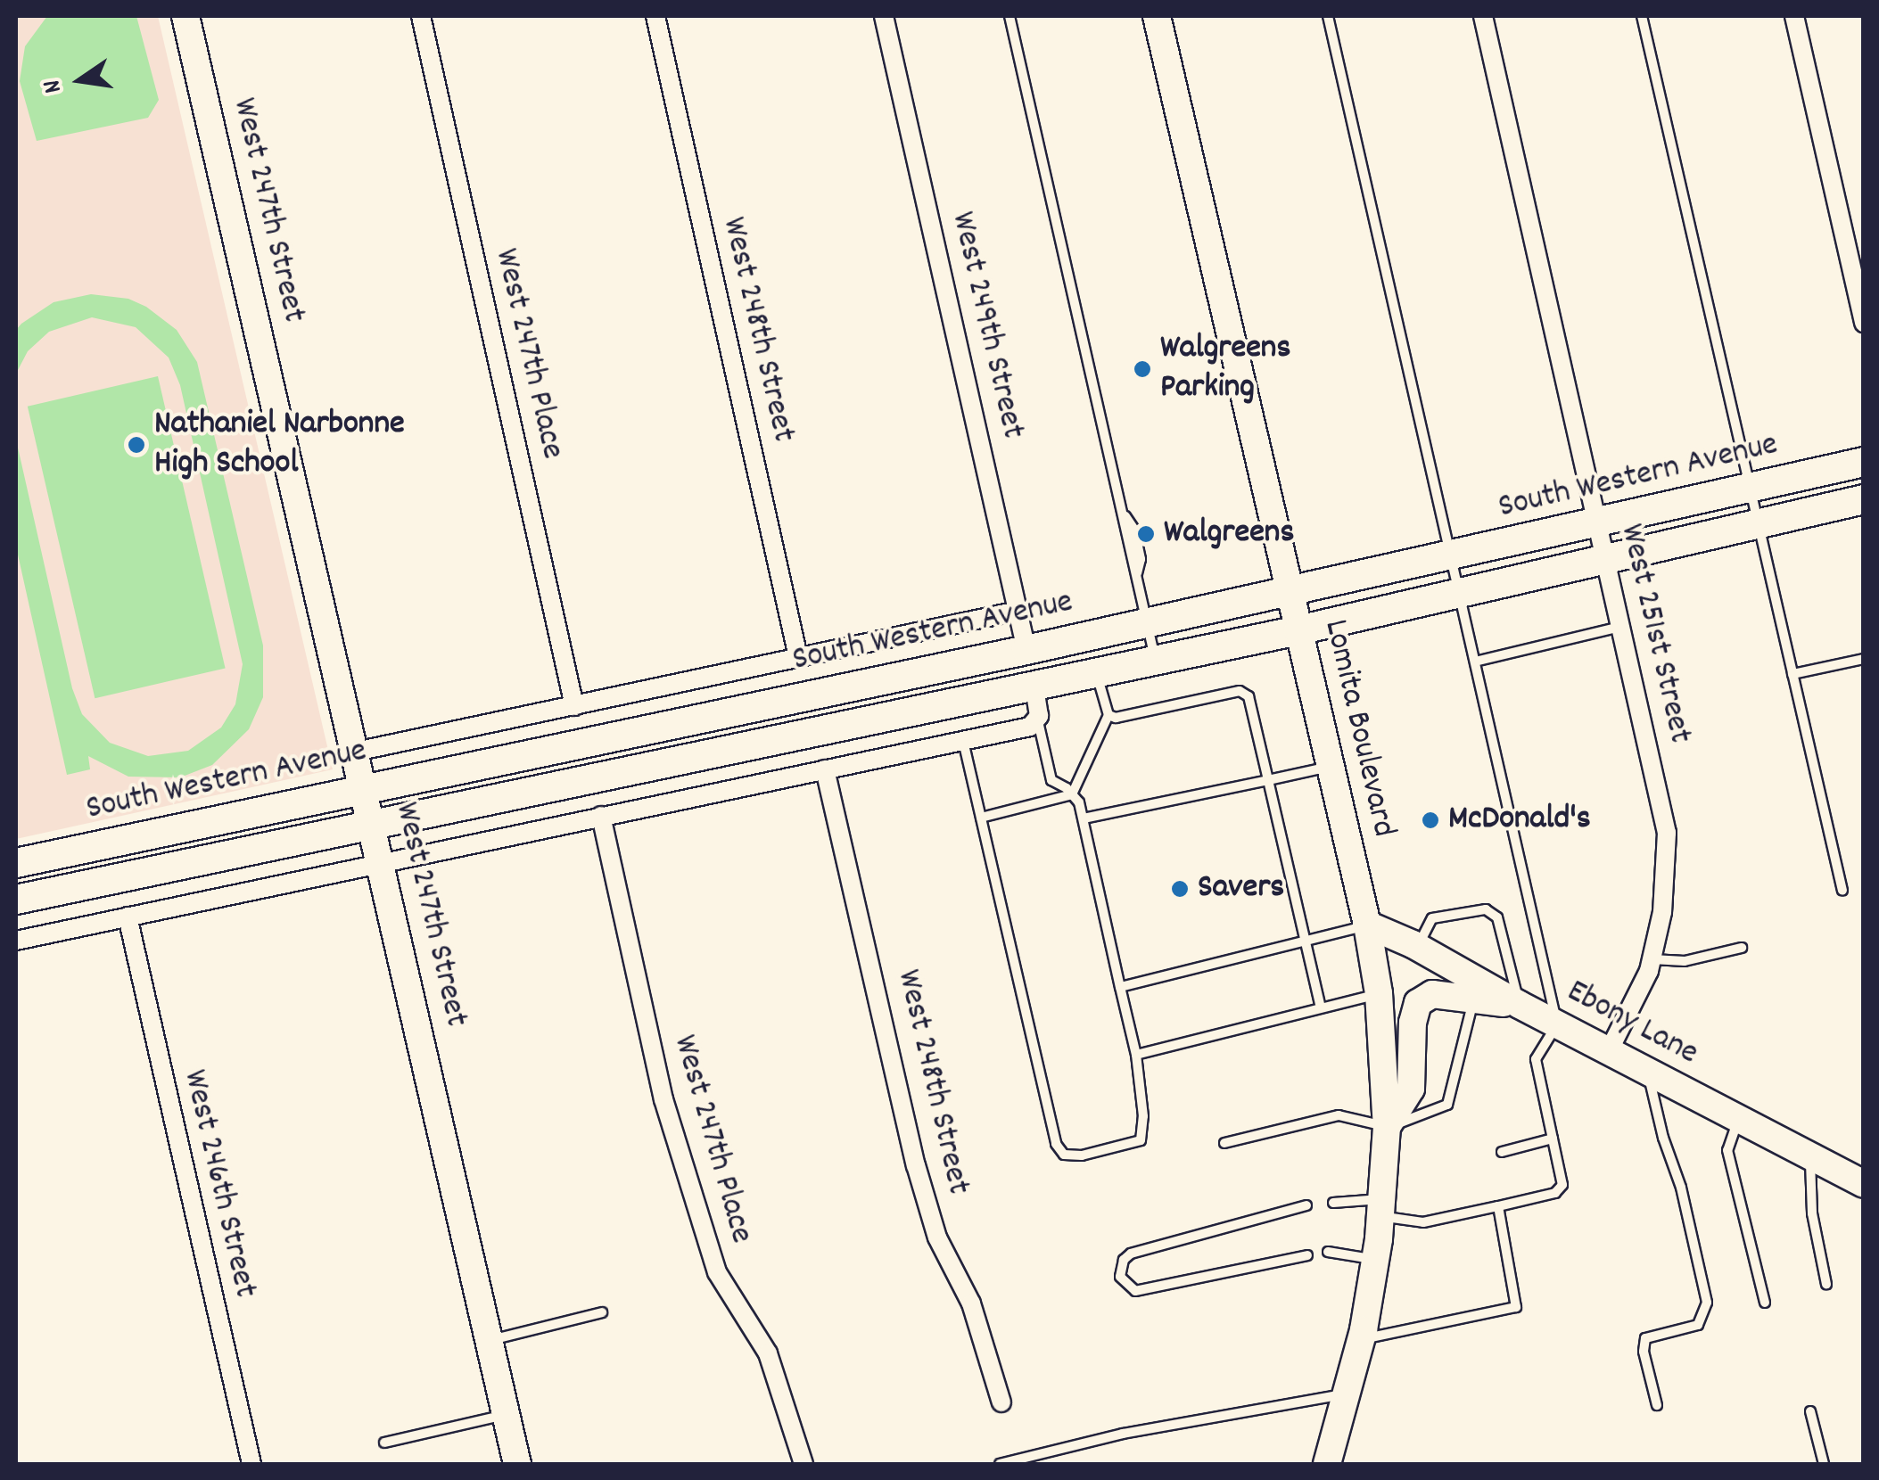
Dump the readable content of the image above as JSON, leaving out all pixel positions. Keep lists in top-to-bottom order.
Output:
{
  "streets": {
    "main road": ["South Western Avenue"],
    "street": [
      "West 247th Street",
      "West 249th Street",
      "West 248th Street",
      "West 247th Place",
      "West 251st Street",
      "Lomita Boulevard",
      "Ebony Lane",
      "West 246th Street"
    ]
  },
  "crossings": [
    ["West 247th Street", "South Western Avenue"],
    ["West 249th Street", "South Western Avenue"],
    ["West 248th Street", "South Western Avenue"],
    ["West 247th Place", "South Western Avenue"],
    ["South Western Avenue", "West 251st Street"],
    ["South Western Avenue", "Lomita Boulevard"],
    ["West 251st Street", "Ebony Lane"],
    ["Lomita Boulevard", "Ebony Lane"]
  ],
  "places": [
    "Walgreens Parking",
    "Nathaniel Narbonne High School",
    "Walgreens",
    "McDonald's",
    "Savers"
  ],
  "north": "left"
}
